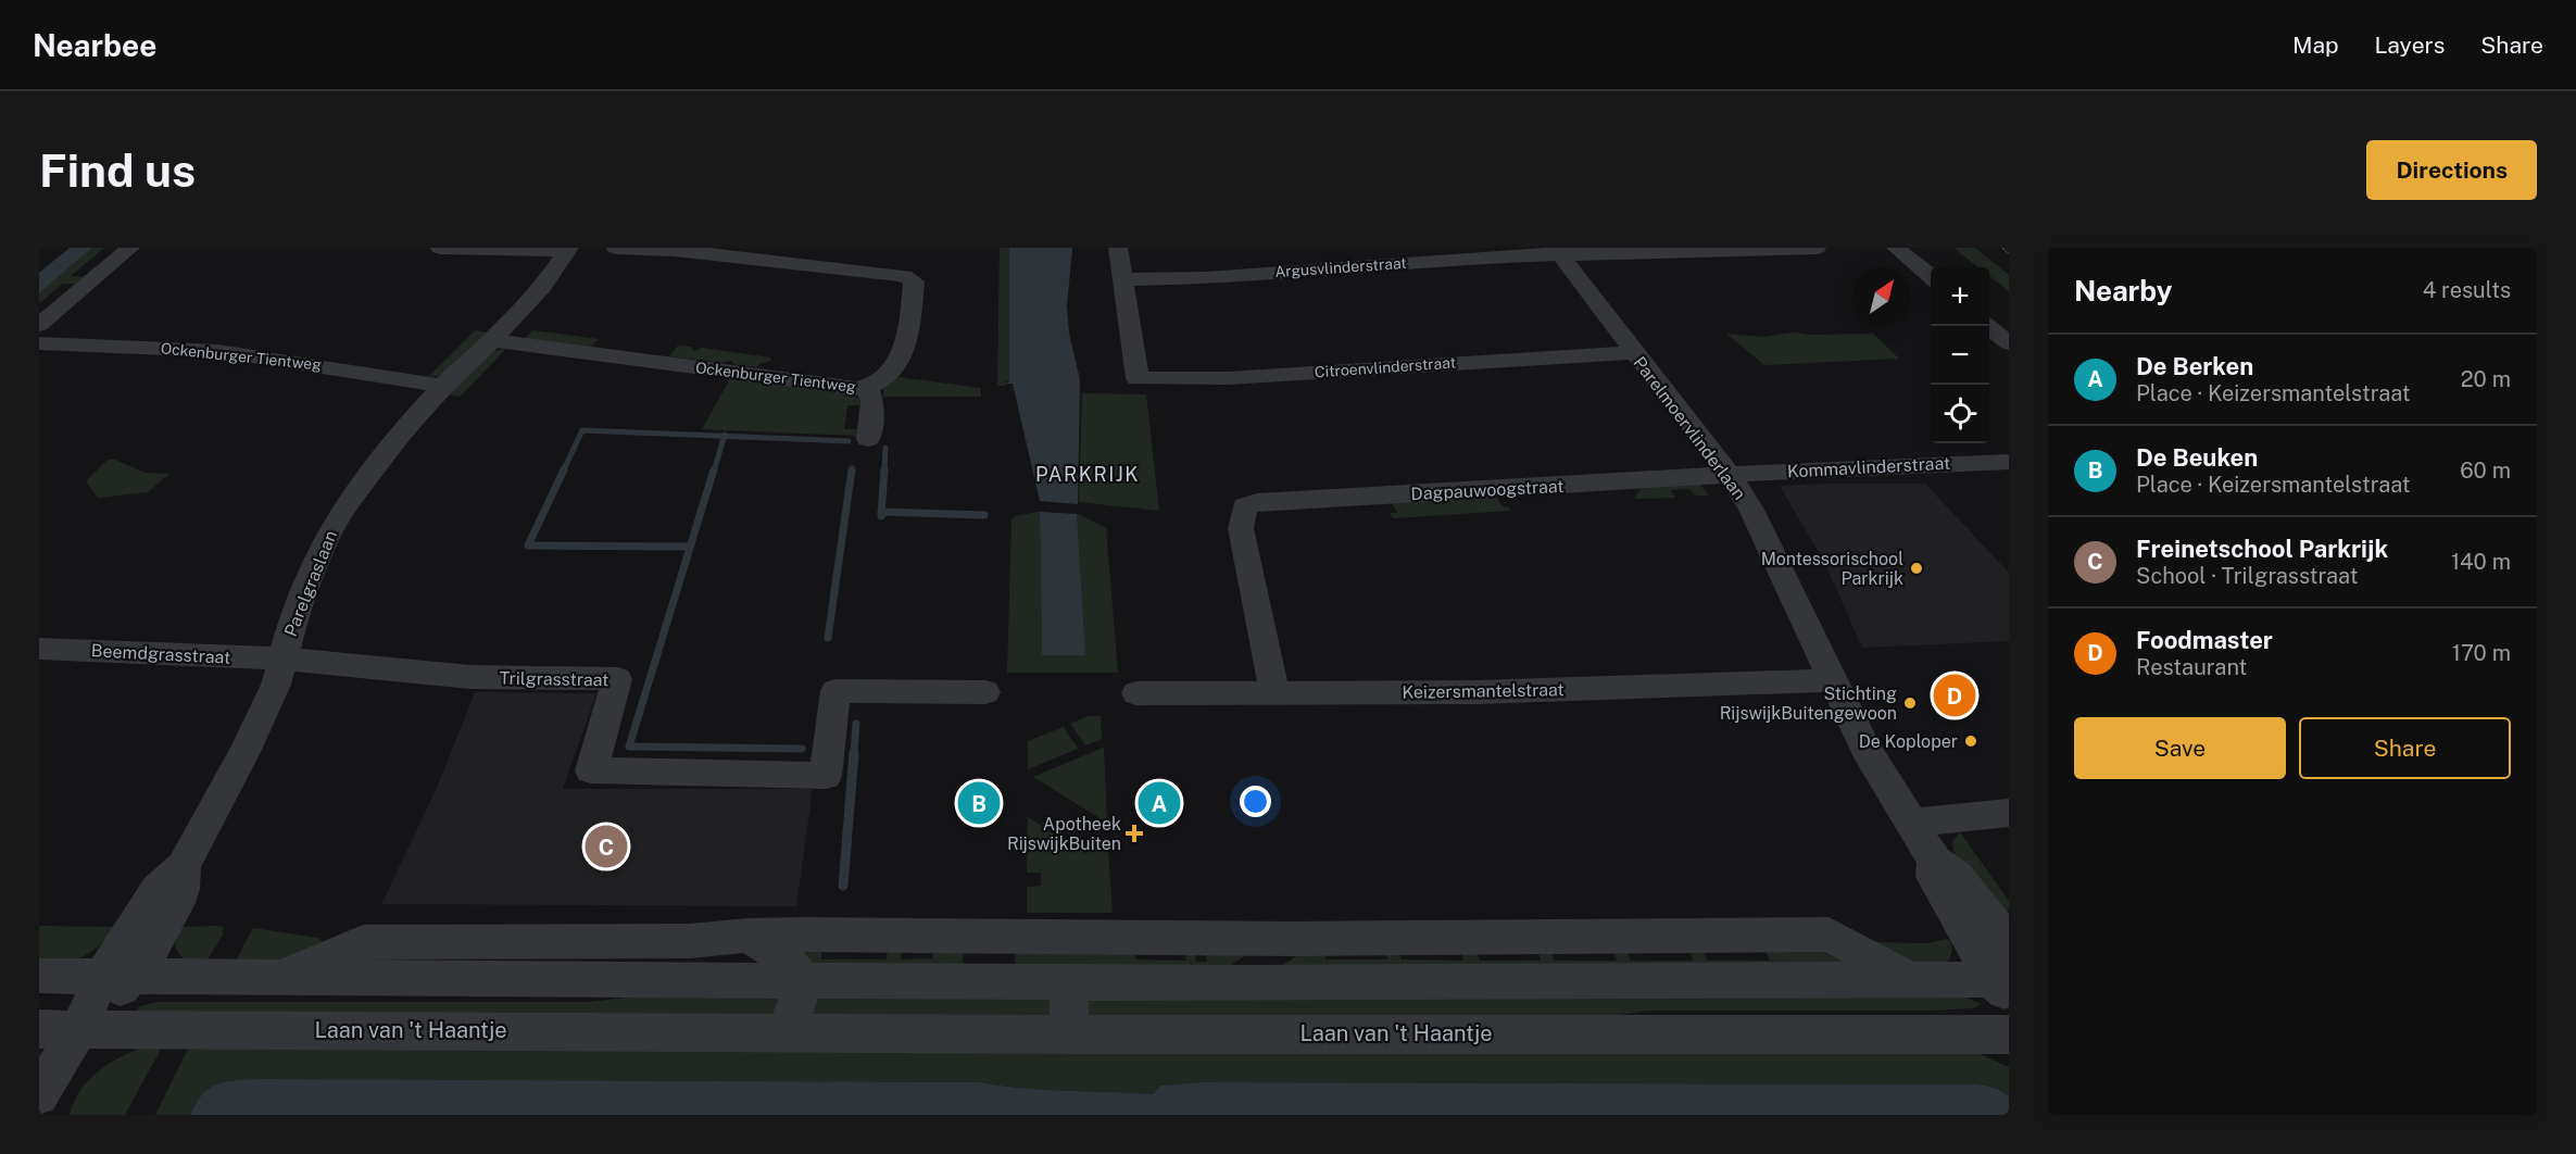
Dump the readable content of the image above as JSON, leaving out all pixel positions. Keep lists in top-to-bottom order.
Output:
{
  "streets": {
    "street": [
      "Argusvlinderstraat",
      "Ockenburger Tientweg",
      "Citroenvlinderstraat",
      "Parelmoervlinderlaan",
      "Kommavlinderstraat",
      "Dagpauwoogstraat",
      "Parelgraslaan",
      "Beemdgrasstraat",
      "Trilgrasstraat",
      "Keizersmantelstraat",
      "Laan van 't Haantje"
    ]
  },
  "crossings": [
    ["Argusvlinderstraat", "Citroenvlinderstraat"],
    ["Argusvlinderstraat", "Parelmoervlinderlaan"],
    ["Ockenburger Tientweg", "Parelgraslaan"],
    ["Citroenvlinderstraat", "Parelmoervlinderlaan"],
    ["Parelmoervlinderlaan", "Kommavlinderstraat"],
    ["Parelmoervlinderlaan", "Dagpauwoogstraat"],
    ["Parelmoervlinderlaan", "Keizersmantelstraat"],
    ["Kommavlinderstraat", "Dagpauwoogstraat"],
    ["Dagpauwoogstraat", "Keizersmantelstraat"],
    ["Parelgraslaan", "Beemdgrasstraat"],
    ["Parelgraslaan", "Trilgrasstraat"],
    ["Parelgraslaan", "Laan van 't Haantje"],
    ["Beemdgrasstraat", "Trilgrasstraat"]
  ],
  "districts": ["PARKRIJK"],
  "places": {
    "other": ["Montessorischool Parkrijk", "Stichting RijswijkBuitengewoon", "De Koploper"],
    "health": ["Apotheek RijswijkBuiten"]
  },
  "north": "top right",
  "page": {
    "header": "Nearbee",
    "nav": ["Map", "Layers", "Share"],
    "buttons": [
      "Directions",
      ["Save", "Share"]
    ],
    "title": "Find us",
    "heading": ["Nearby", "4 results"],
    "map_buttons": ["+", "−"],
    "list": [
      {
        "mark": "A",
        "name": "De Berken",
        "note": "Place · Keizersmantelstraat",
        "value": "20 m"
      },
      {
        "mark": "B",
        "name": "De Beuken",
        "note": "Place · Keizersmantelstraat",
        "value": "60 m"
      },
      {
        "mark": "C",
        "name": "Freinetschool Parkrijk",
        "note": "School · Trilgrasstraat",
        "value": "140 m"
      },
      {
        "mark": "D",
        "name": "Foodmaster",
        "note": "Restaurant",
        "value": "170 m"
      }
    ],
    "pins": [
      "D",
      "A",
      "B",
      "C"
    ]
  }
}
